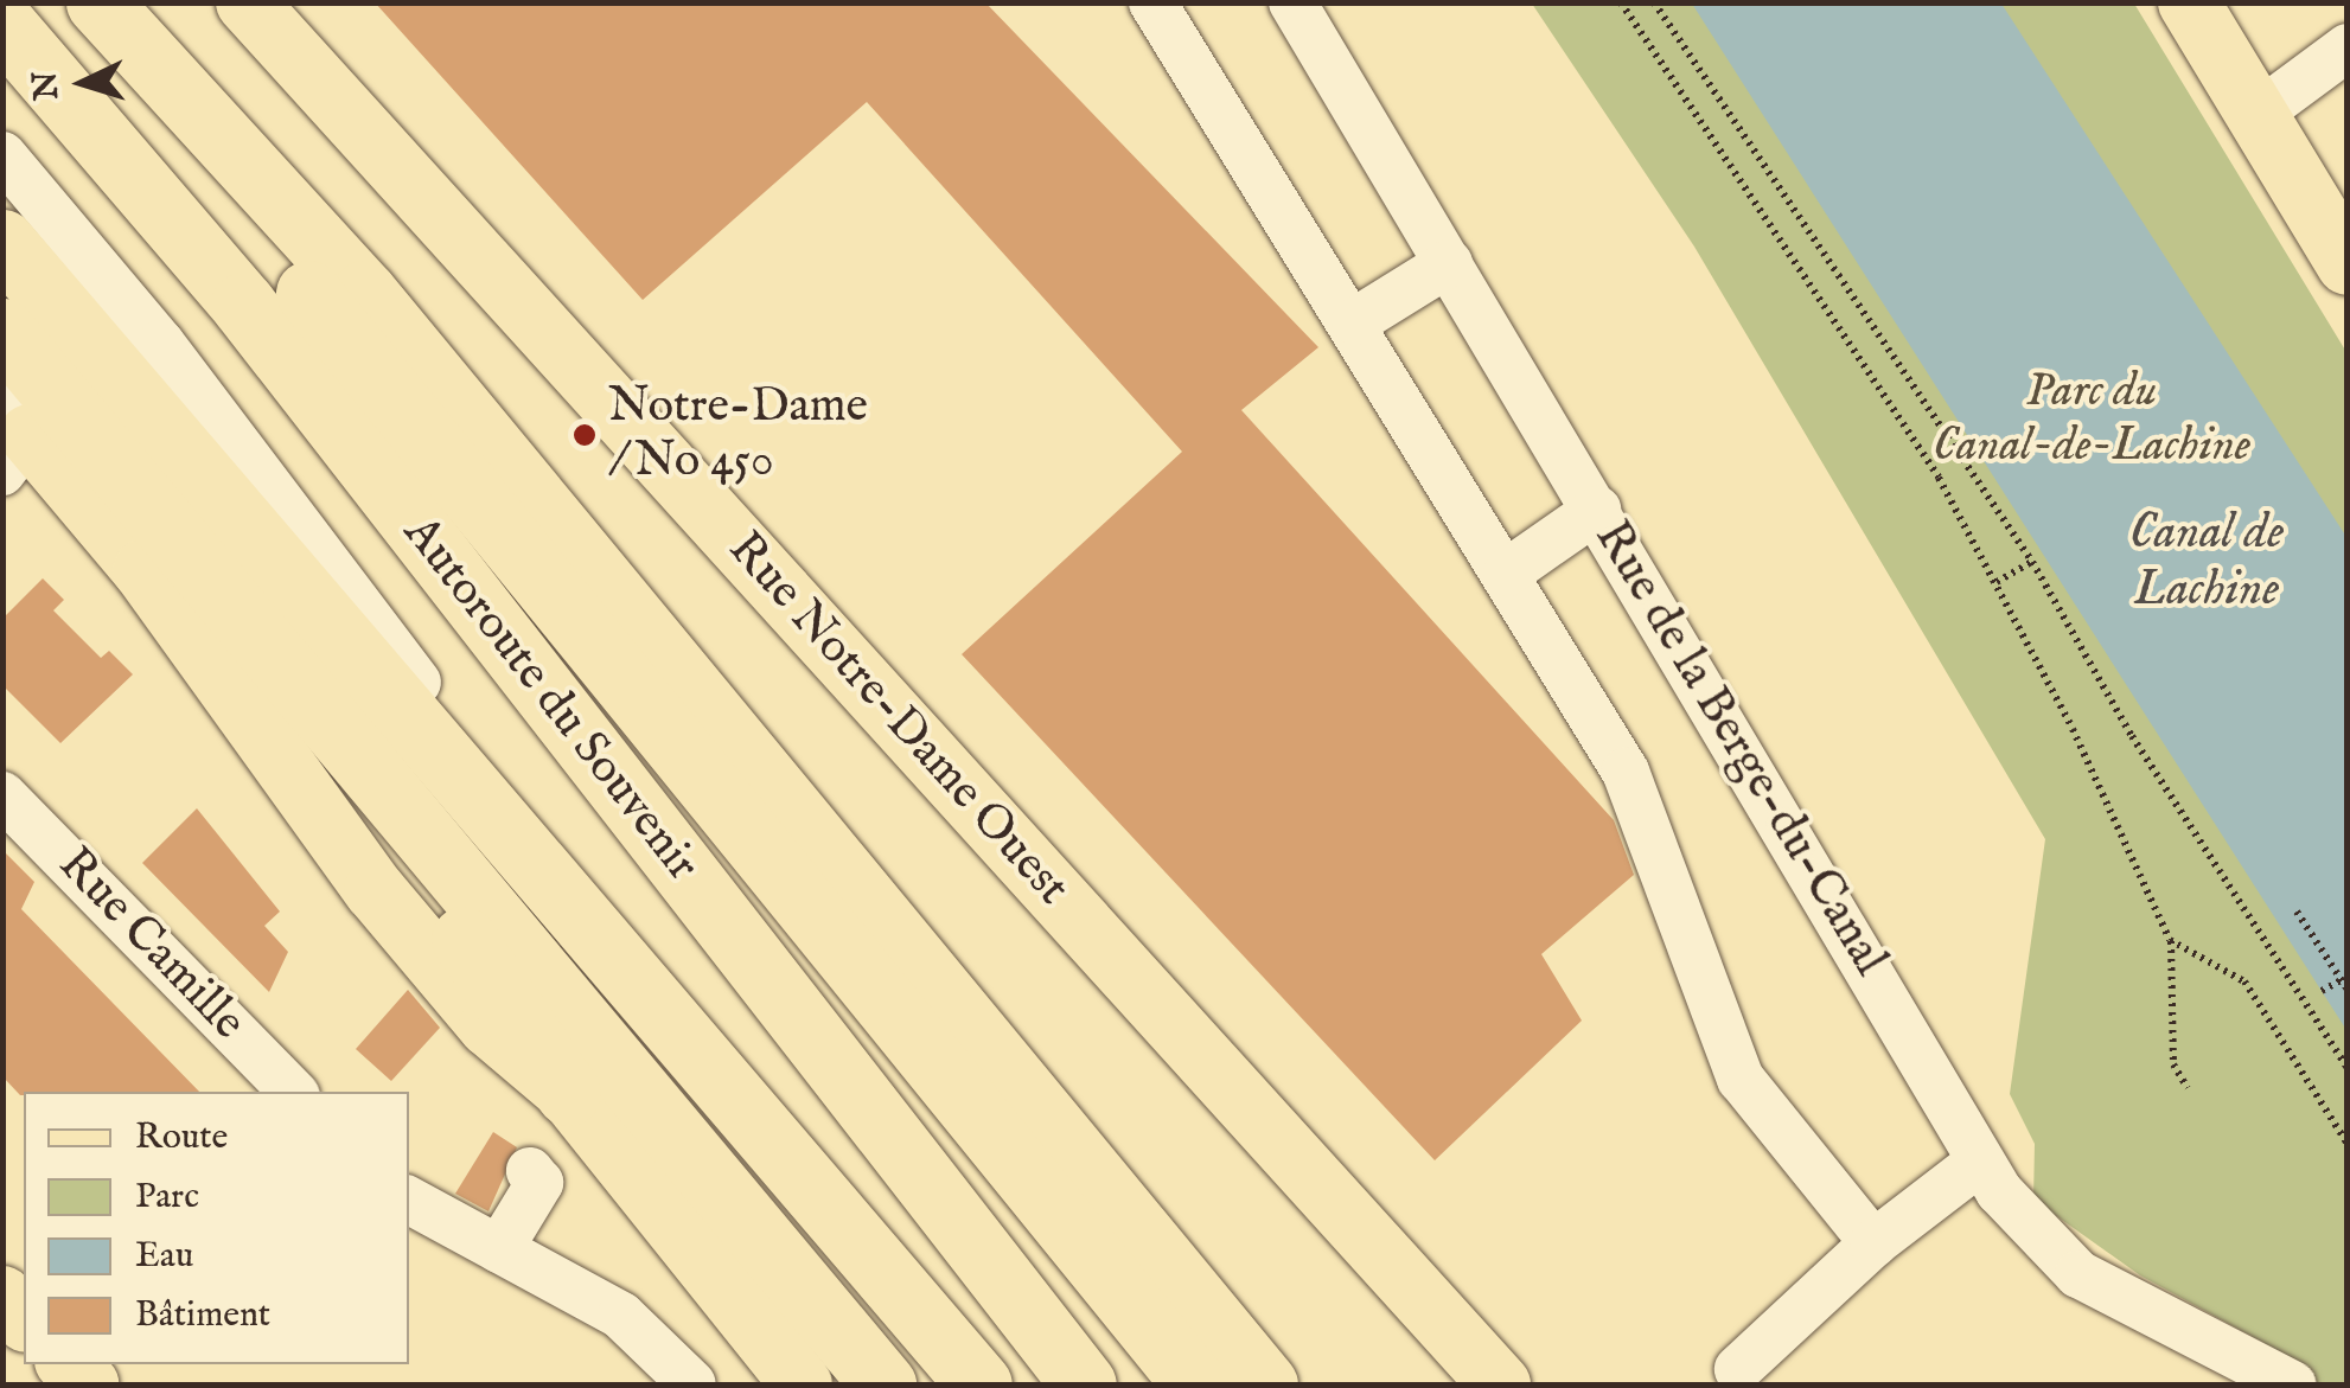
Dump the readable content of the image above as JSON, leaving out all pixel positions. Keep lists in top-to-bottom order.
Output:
{
  "streets": {
    "highway": ["Autoroute du Souvenir"],
    "main road": ["Rue Notre-Dame Ouest"],
    "street": ["Rue de la Berge-du-Canal", "Rue Camille"]
  },
  "water": ["Canal de Lachine"],
  "parks": ["Parc du Canal-de-Lachine"],
  "places": ["Notre-Dame / No 450"],
  "legend": [
    "Route",
    "Parc",
    "Eau",
    "Bâtiment"
  ],
  "north": "left"
}
